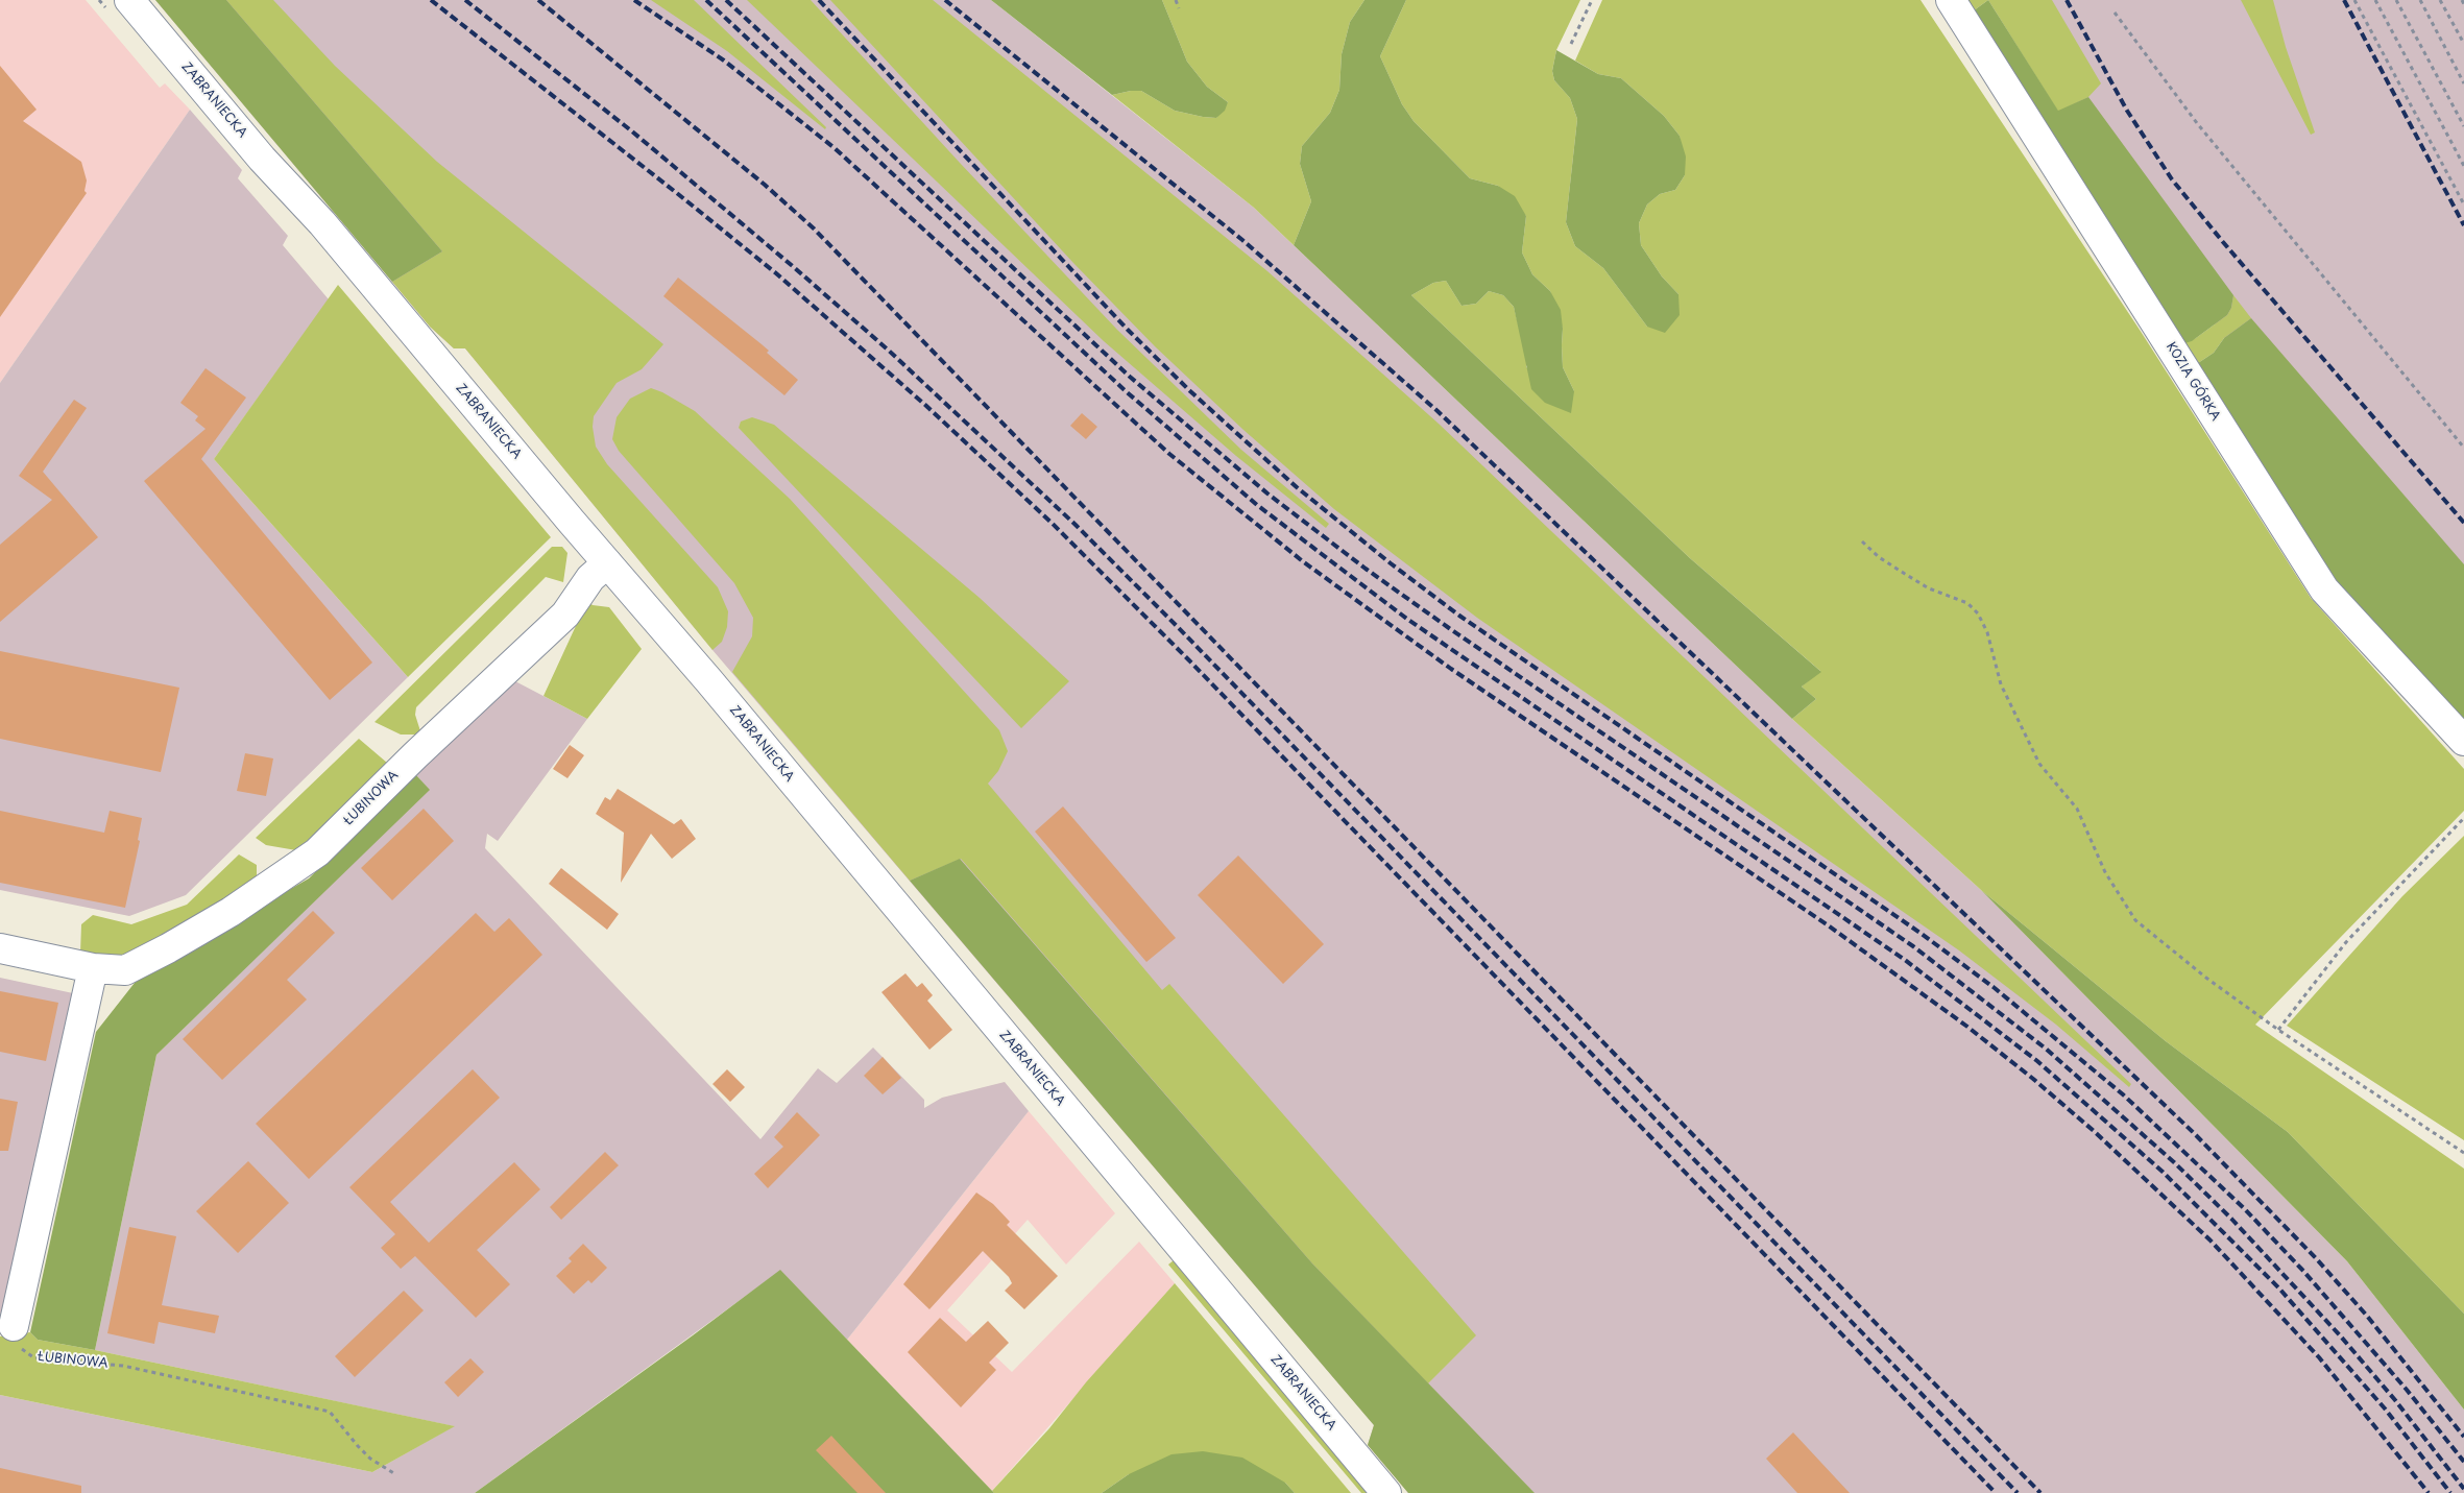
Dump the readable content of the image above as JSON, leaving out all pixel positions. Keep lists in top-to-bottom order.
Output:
{
  "streets": {
    "street": ["ZABRANIECKA", "KOZIA GÓRKA", "ŁUBINOWA"]
  },
  "crossings": [
    ["ZABRANIECKA", "ŁUBINOWA"]
  ]
}
